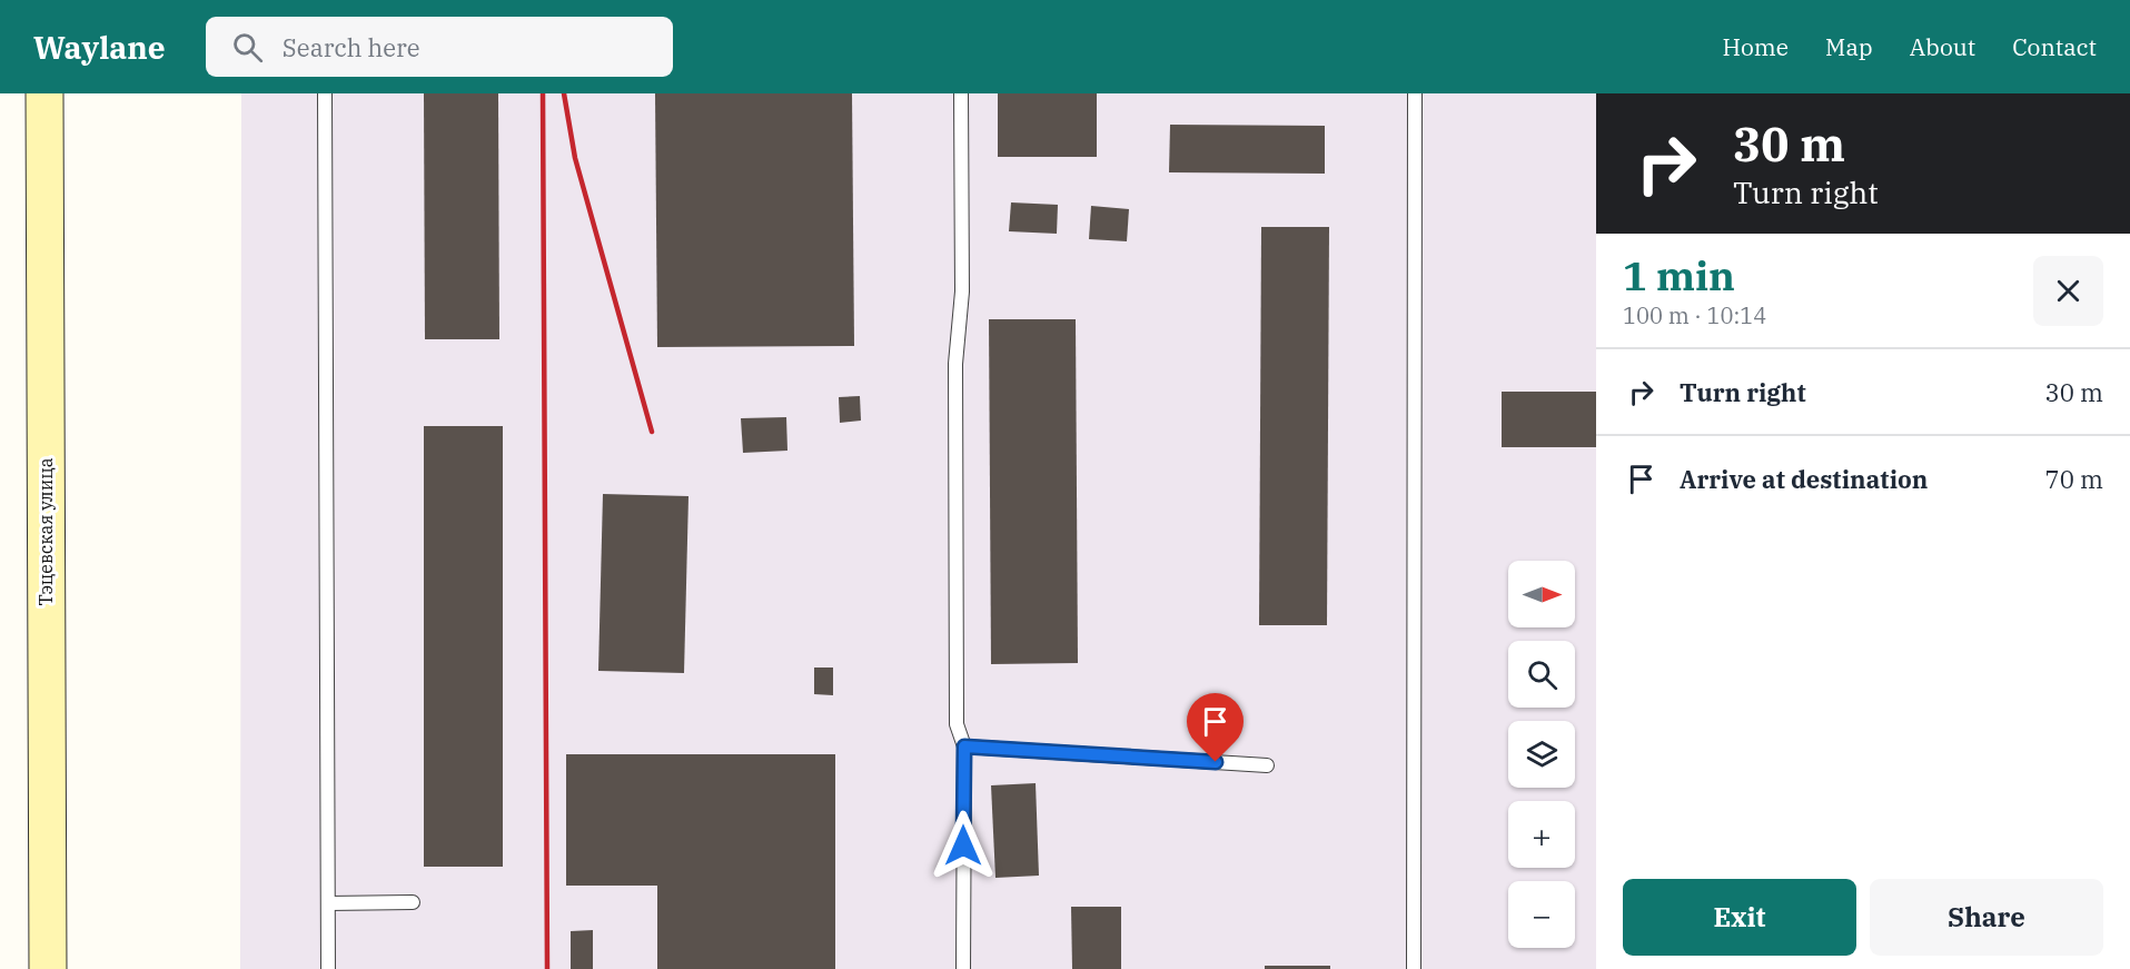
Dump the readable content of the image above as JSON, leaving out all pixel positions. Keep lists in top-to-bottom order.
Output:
{
  "streets": {
    "street": ["Тэцевская улица"]
  },
  "north": "right",
  "page": {
    "header": "Waylane",
    "search": "Search here",
    "nav": [
      "Home",
      "Map",
      "About",
      "Contact"
    ],
    "turn": ["30 m", "Turn right"],
    "heading": ["1 min", "100 m · 10:14"],
    "list": [
      {
        "name": "Turn right",
        "value": "30 m"
      },
      {
        "name": "Arrive at destination",
        "value": "70 m"
      }
    ],
    "map_buttons": ["+", "−"],
    "buttons": ["Exit", "Share"]
  }
}
